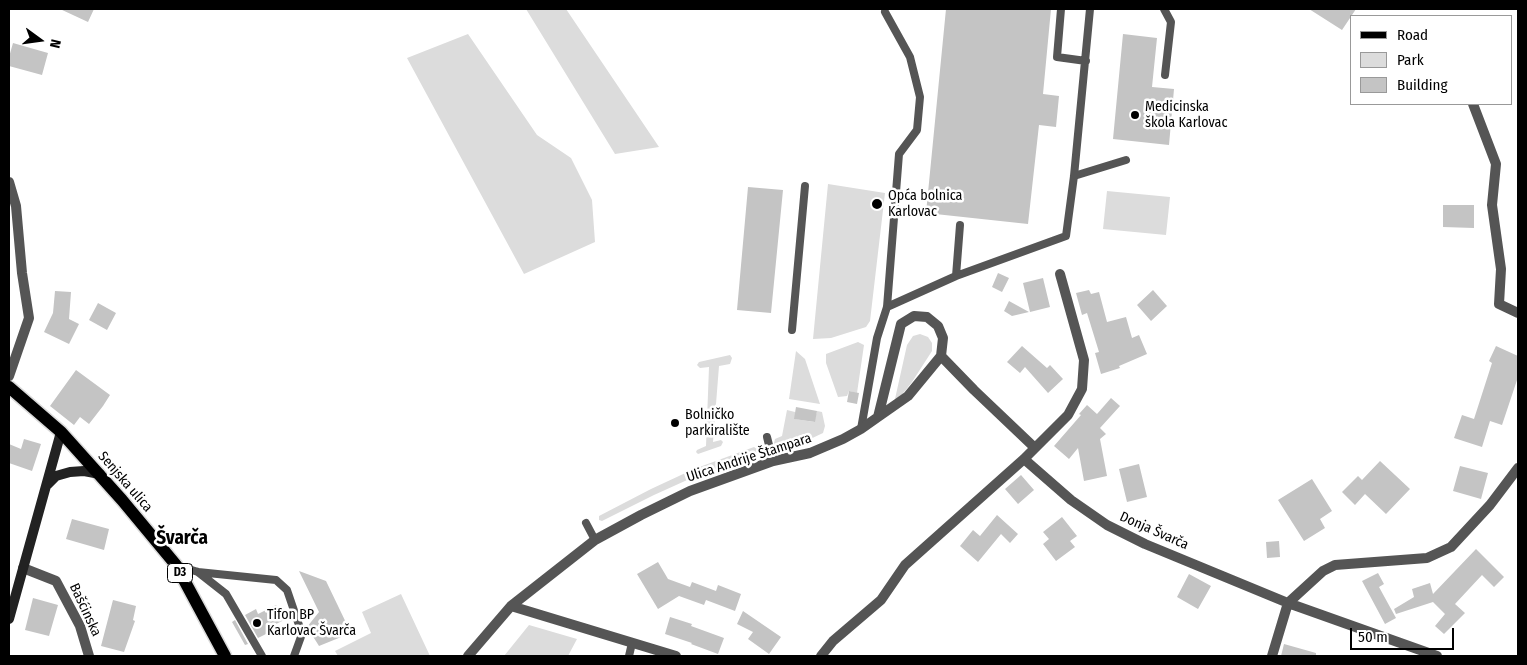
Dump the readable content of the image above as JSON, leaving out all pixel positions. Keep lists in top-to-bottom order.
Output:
{
  "streets": {
    "main road": ["Senjska ulica", "D3"],
    "street": ["Ulica Andrije Štampara", "Donja Švarča", "Bašćinska"]
  },
  "crossings": [
    ["Senjska ulica", "D3"]
  ],
  "districts": ["Švarča"],
  "places": [
    "Medicinska škola Karlovac",
    "Opća bolnica Karlovac",
    "Bolničko parkiralište",
    "Tifon BP Karlovac Švarča"
  ],
  "legend": ["Road", "Park", "Building"],
  "scale_bar": "50 m",
  "north": "right"
}
